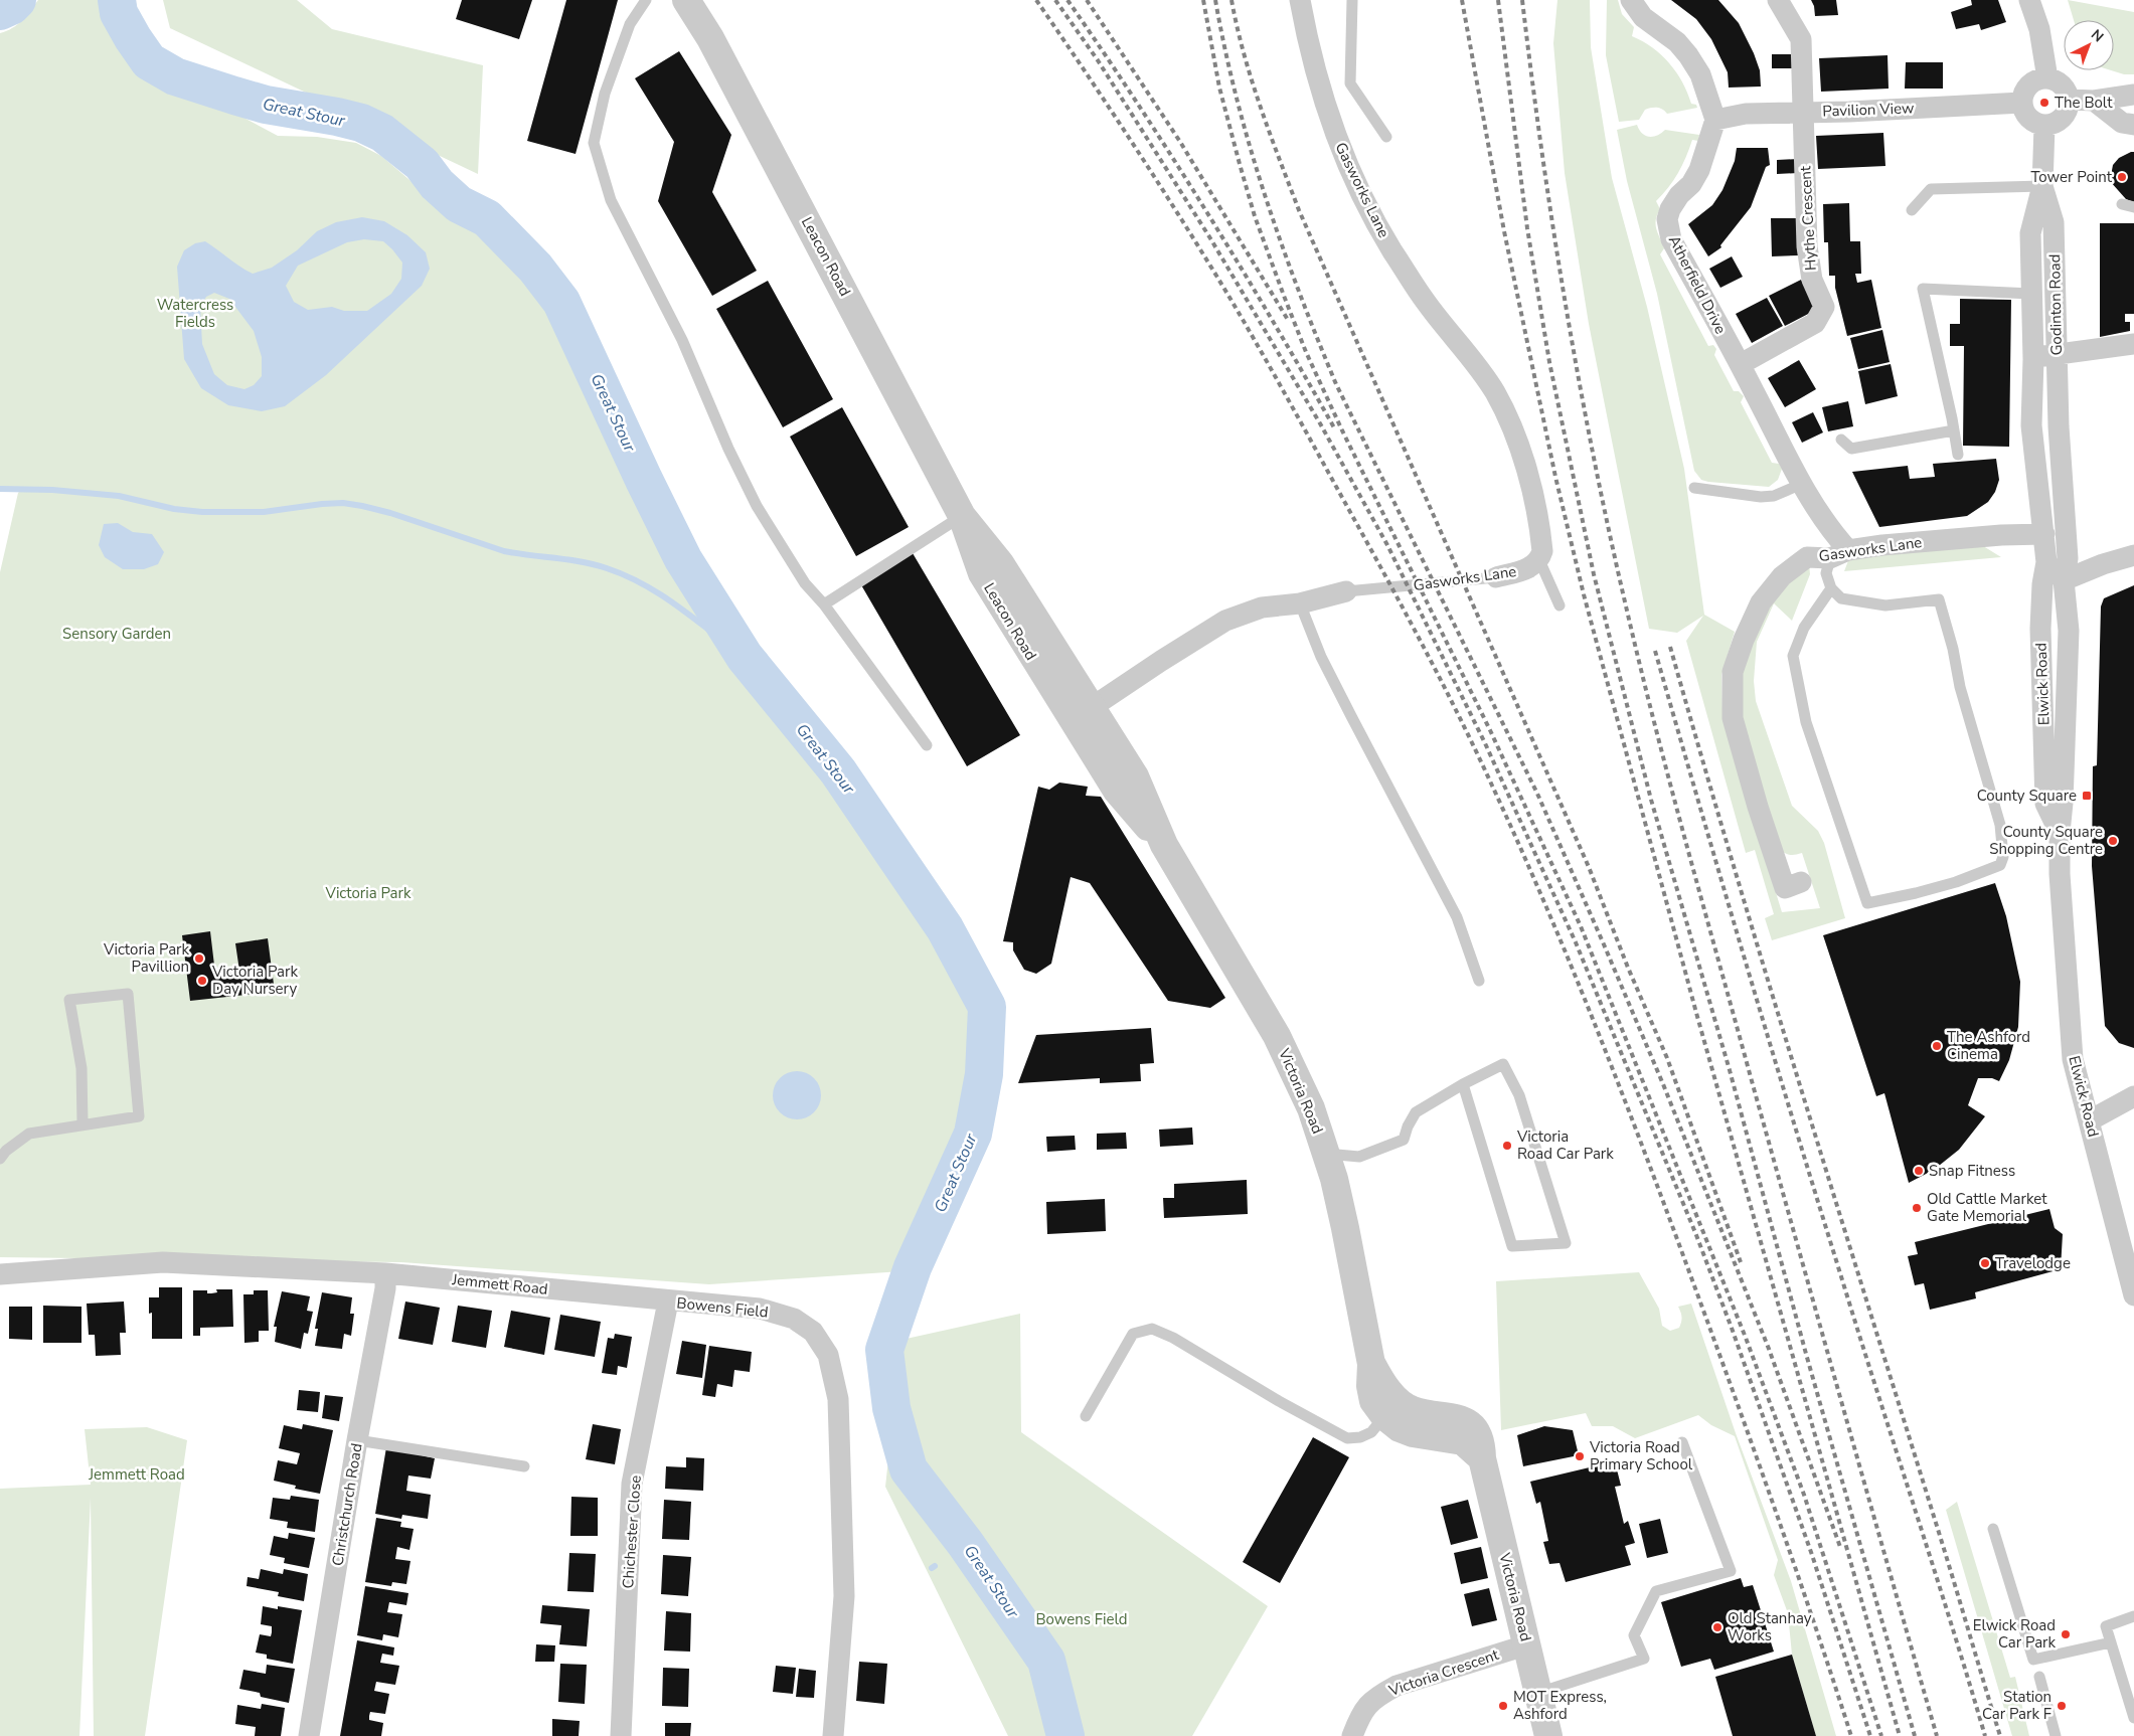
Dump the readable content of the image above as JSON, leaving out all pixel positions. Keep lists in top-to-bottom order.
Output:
{
  "streets": {
    "street": [
      "Pavilion View",
      "Gasworks Lane",
      "Hythe Crescent",
      "Leacon Road",
      "Atherfield Drive",
      "Godinton Road",
      "Elwick Road",
      "Victoria Road",
      "Jemmett Road",
      "Bowens Field",
      "Christchurch Road",
      "Chichester Close",
      "Victoria Crescent"
    ]
  },
  "crossings": [
    ["Pavilion View", "Hythe Crescent"],
    ["Pavilion View", "Atherfield Drive"],
    ["Pavilion View", "Godinton Road"],
    ["Gasworks Lane", "Leacon Road"],
    ["Gasworks Lane", "Atherfield Drive"],
    ["Gasworks Lane", "Elwick Road"],
    ["Gasworks Lane", "Victoria Road"],
    ["Hythe Crescent", "Atherfield Drive"],
    ["Leacon Road", "Victoria Road"],
    ["Godinton Road", "Elwick Road"],
    ["Victoria Road", "Victoria Crescent"],
    ["Jemmett Road", "Bowens Field"],
    ["Jemmett Road", "Christchurch Road"],
    ["Jemmett Road", "Chichester Close"],
    ["Bowens Field", "Chichester Close"]
  ],
  "water": ["Great Stour"],
  "parks": [
    "Watercress Fields",
    "Sensory Garden",
    "Victoria Park",
    "Jemmett Road",
    "Bowens Field"
  ],
  "places": {
    "other": [
      "The Bolt",
      "Tower Point",
      "County Square Shopping Centre",
      "Victoria Park Pavillion",
      "Victoria Park Day Nursery",
      "The Ashford Cinema",
      "Victoria Road Car Park",
      "Snap Fitness",
      "Old Cattle Market Gate Memorial",
      "Travelodge",
      "Victoria Road Primary School",
      "Old Stanhay Works",
      "Elwick Road Car Park",
      "MOT Express, Ashford",
      "Station Car Park F"
    ],
    "transit": ["County Square"]
  },
  "north": "top right"
}
